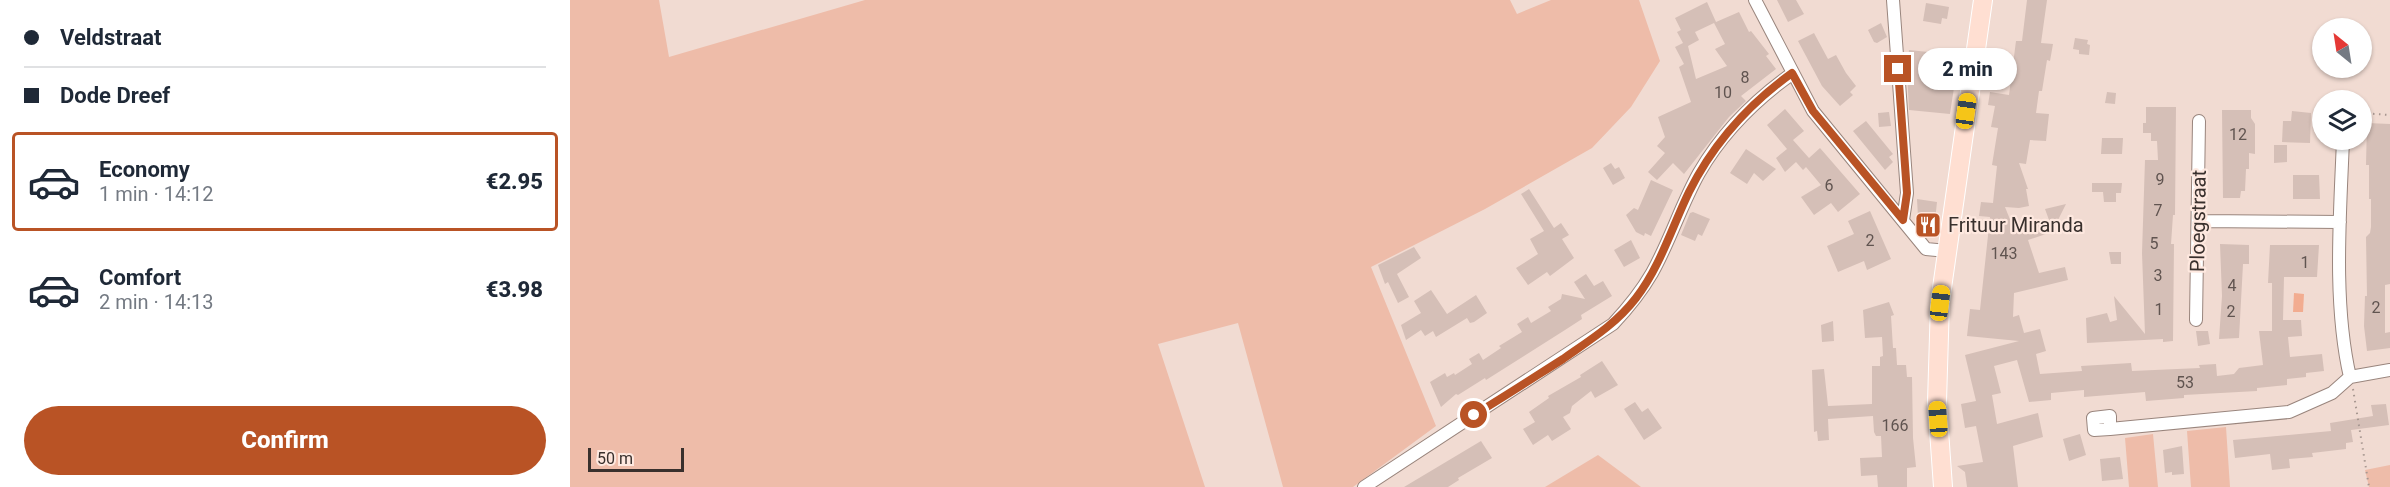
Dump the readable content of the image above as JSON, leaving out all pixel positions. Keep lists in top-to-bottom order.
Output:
{
  "streets": {
    "street": ["Ploegstraat"]
  },
  "places": {
    "restaurant": ["Frituur Miranda"]
  },
  "house_numbers": [
    "8",
    "10",
    "12",
    "9",
    "6",
    "7",
    "2",
    "5",
    "143",
    "1",
    "3",
    "4",
    "2",
    "1",
    "2",
    "53",
    "166"
  ],
  "scale_bar": "50 m",
  "north": "top left",
  "page": {
    "banner": ["Veldstraat", "Dode Dreef"],
    "bubble": "2 min",
    "list": [
      {
        "name": "Economy",
        "note": "1 min · 14:12",
        "value": "€2.95"
      },
      {
        "name": "Comfort",
        "note": "2 min · 14:13",
        "value": "€3.98"
      }
    ],
    "buttons": "Confirm",
    "scale": "50 m"
  }
}
